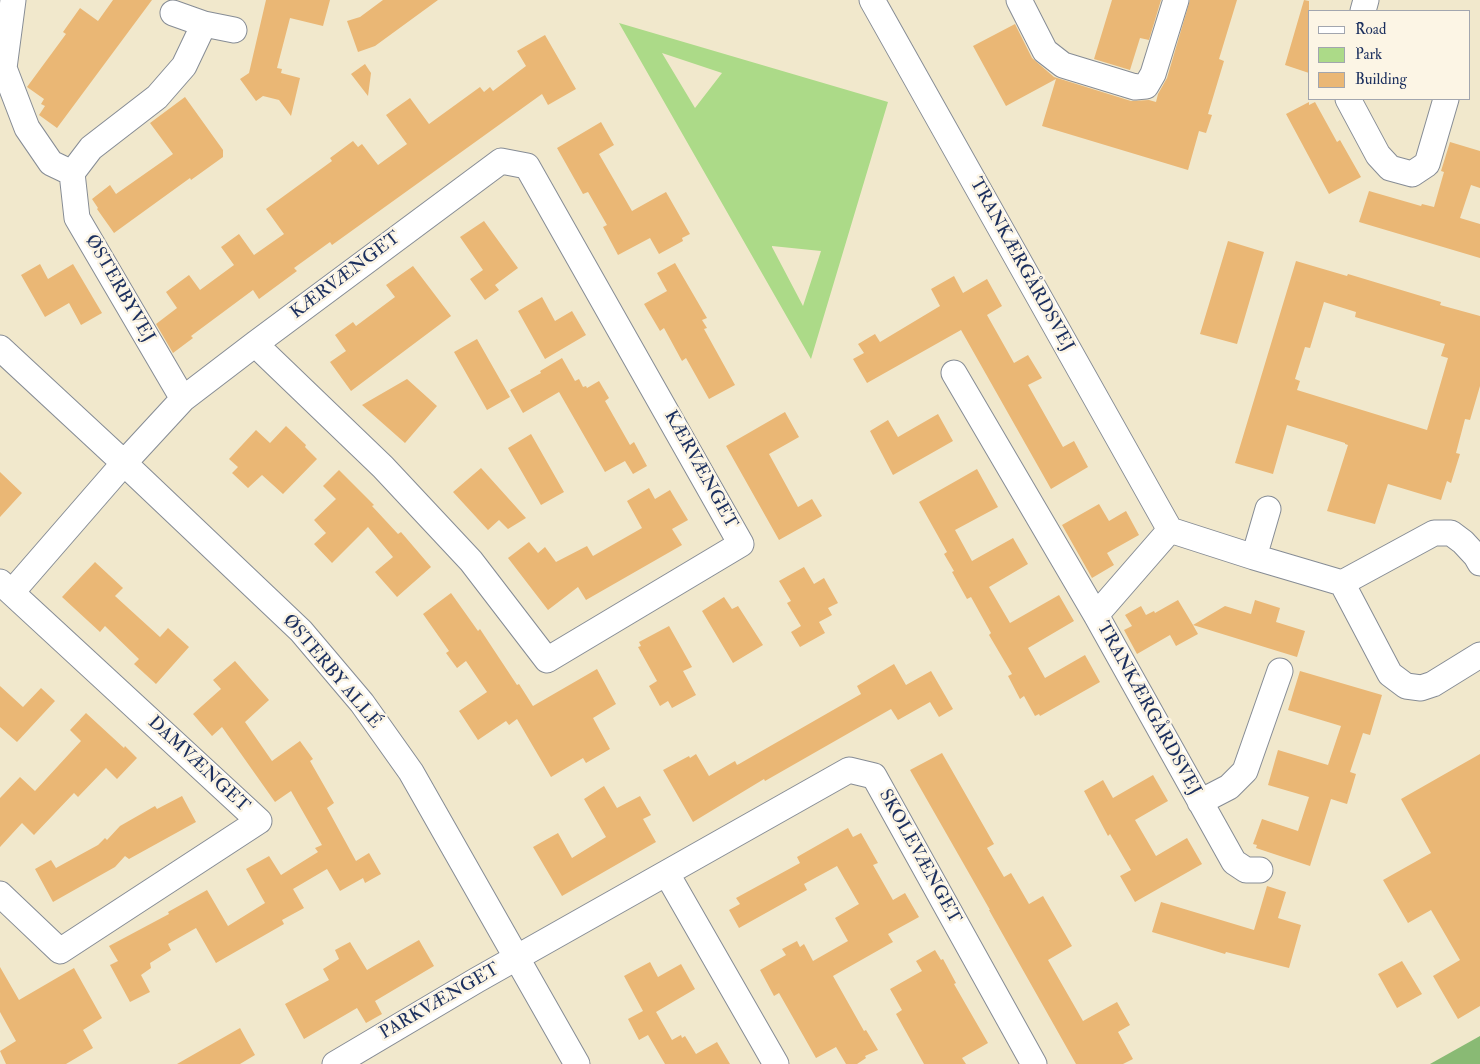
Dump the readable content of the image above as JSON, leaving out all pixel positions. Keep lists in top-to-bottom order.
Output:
{
  "streets": {
    "street": [
      "TRANKÆRGÅRDSVEJ",
      "KÆRVÆNGET",
      "ØSTERBYVEJ",
      "ØSTERBY ALLÉ",
      "DAMVÆNGET",
      "SKOLEVÆNGET",
      "PARKVÆNGET"
    ]
  },
  "crossings": [
    ["KÆRVÆNGET", "ØSTERBYVEJ"],
    ["KÆRVÆNGET", "ØSTERBY ALLÉ"],
    ["KÆRVÆNGET", "DAMVÆNGET"],
    ["ØSTERBY ALLÉ", "DAMVÆNGET"],
    ["ØSTERBY ALLÉ", "SKOLEVÆNGET"],
    ["ØSTERBY ALLÉ", "PARKVÆNGET"],
    ["SKOLEVÆNGET", "PARKVÆNGET"]
  ],
  "legend": ["Road", "Park", "Building"]
}
